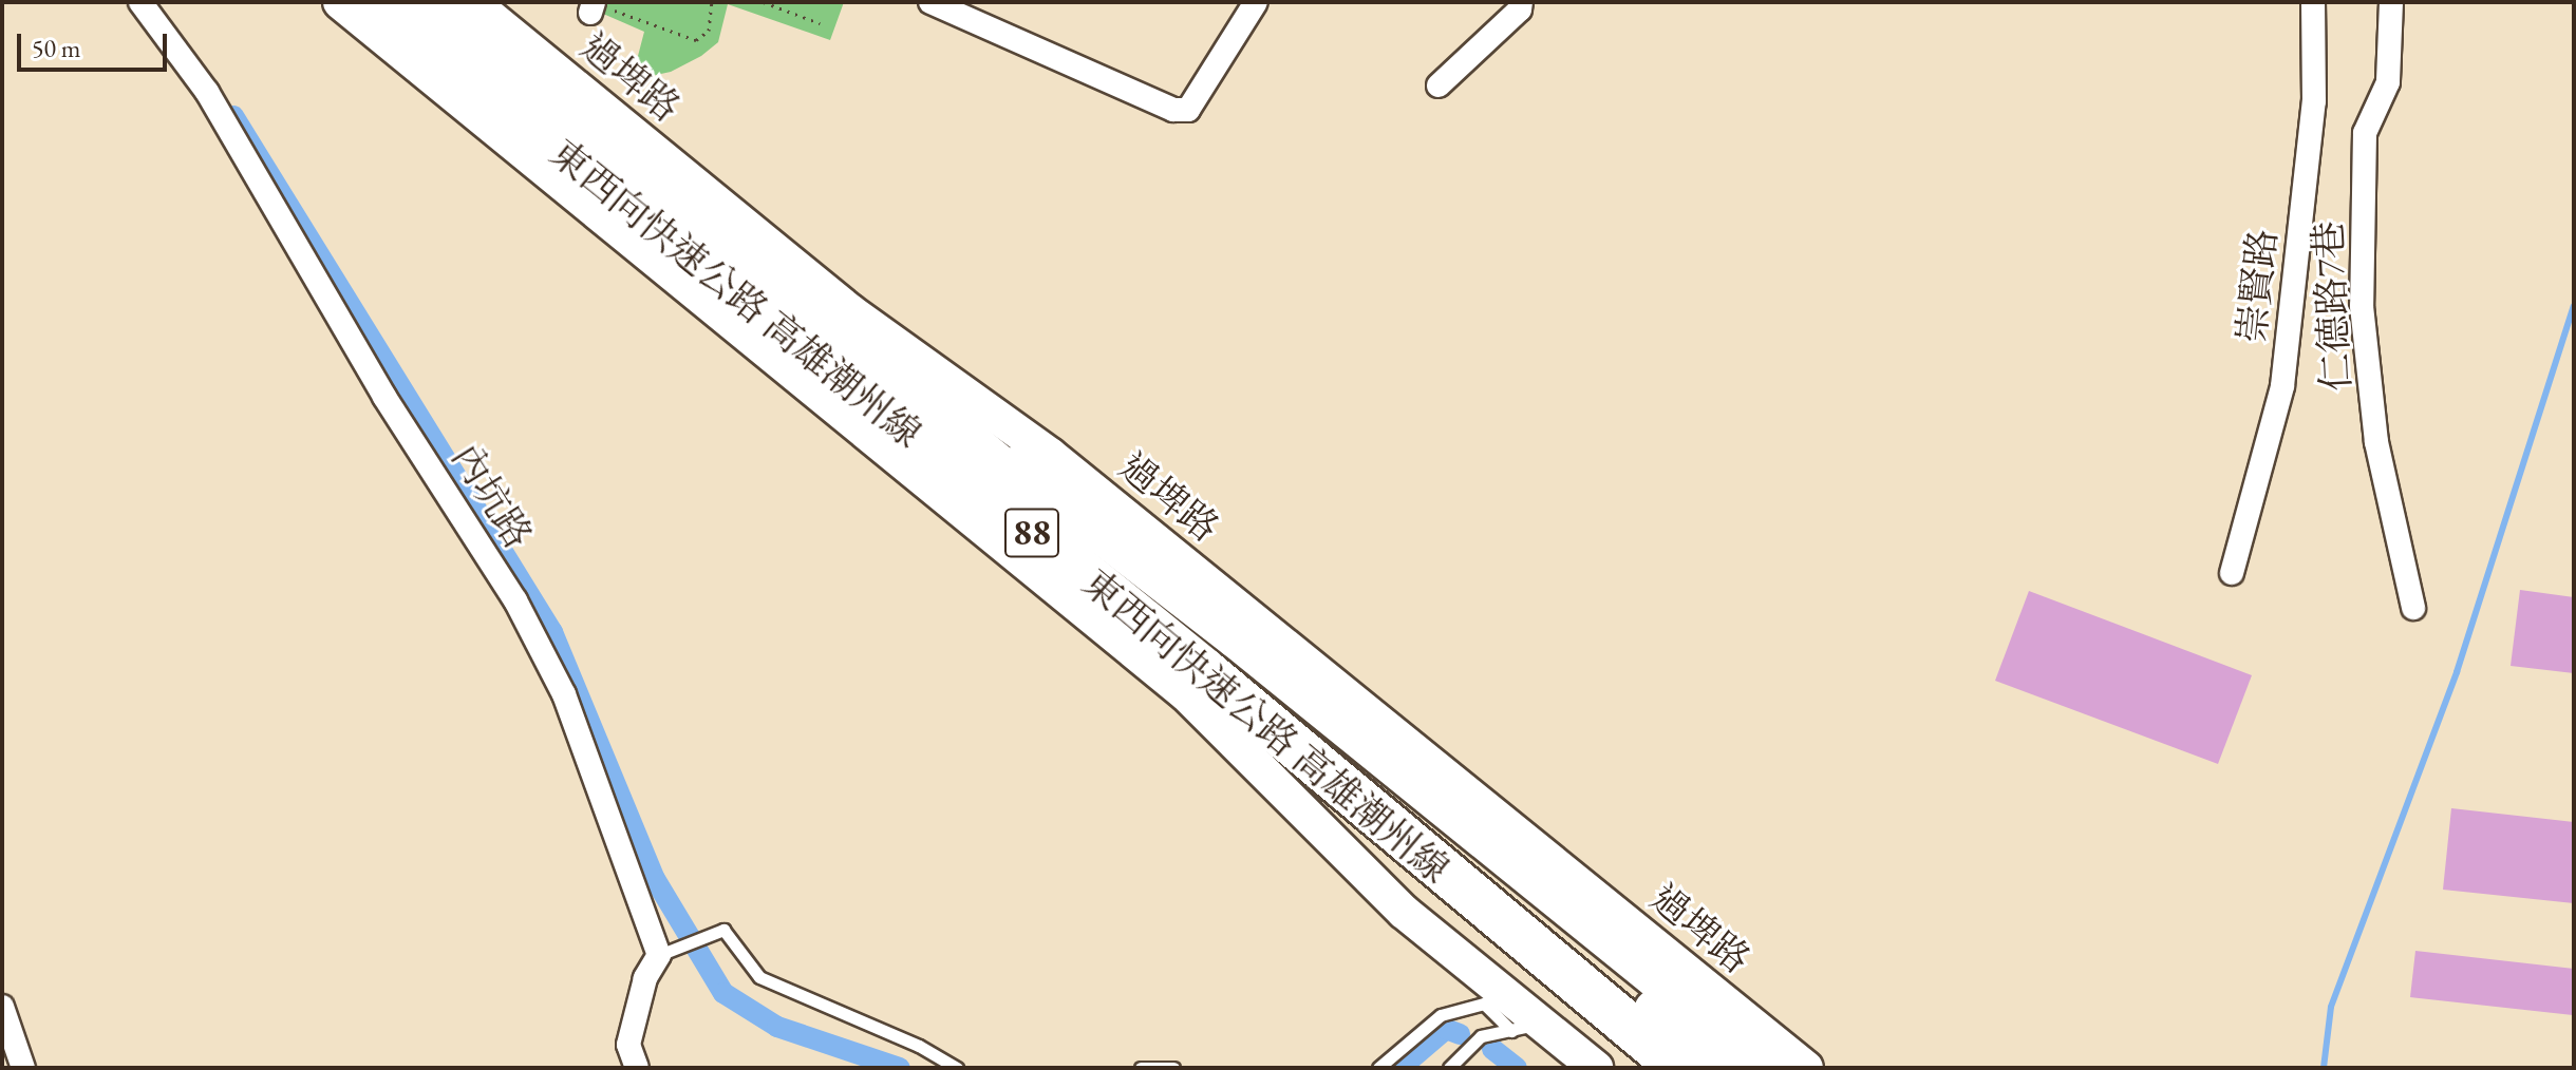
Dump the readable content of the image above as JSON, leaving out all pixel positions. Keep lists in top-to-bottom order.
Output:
{
  "streets": {
    "highway": ["東西向快速公路 高雄潮州線", "88"],
    "main road": ["過埤路"],
    "street": ["崇賢路", "仁德路7巷", "內坑路"]
  },
  "scale_bar": "50 m"
}
